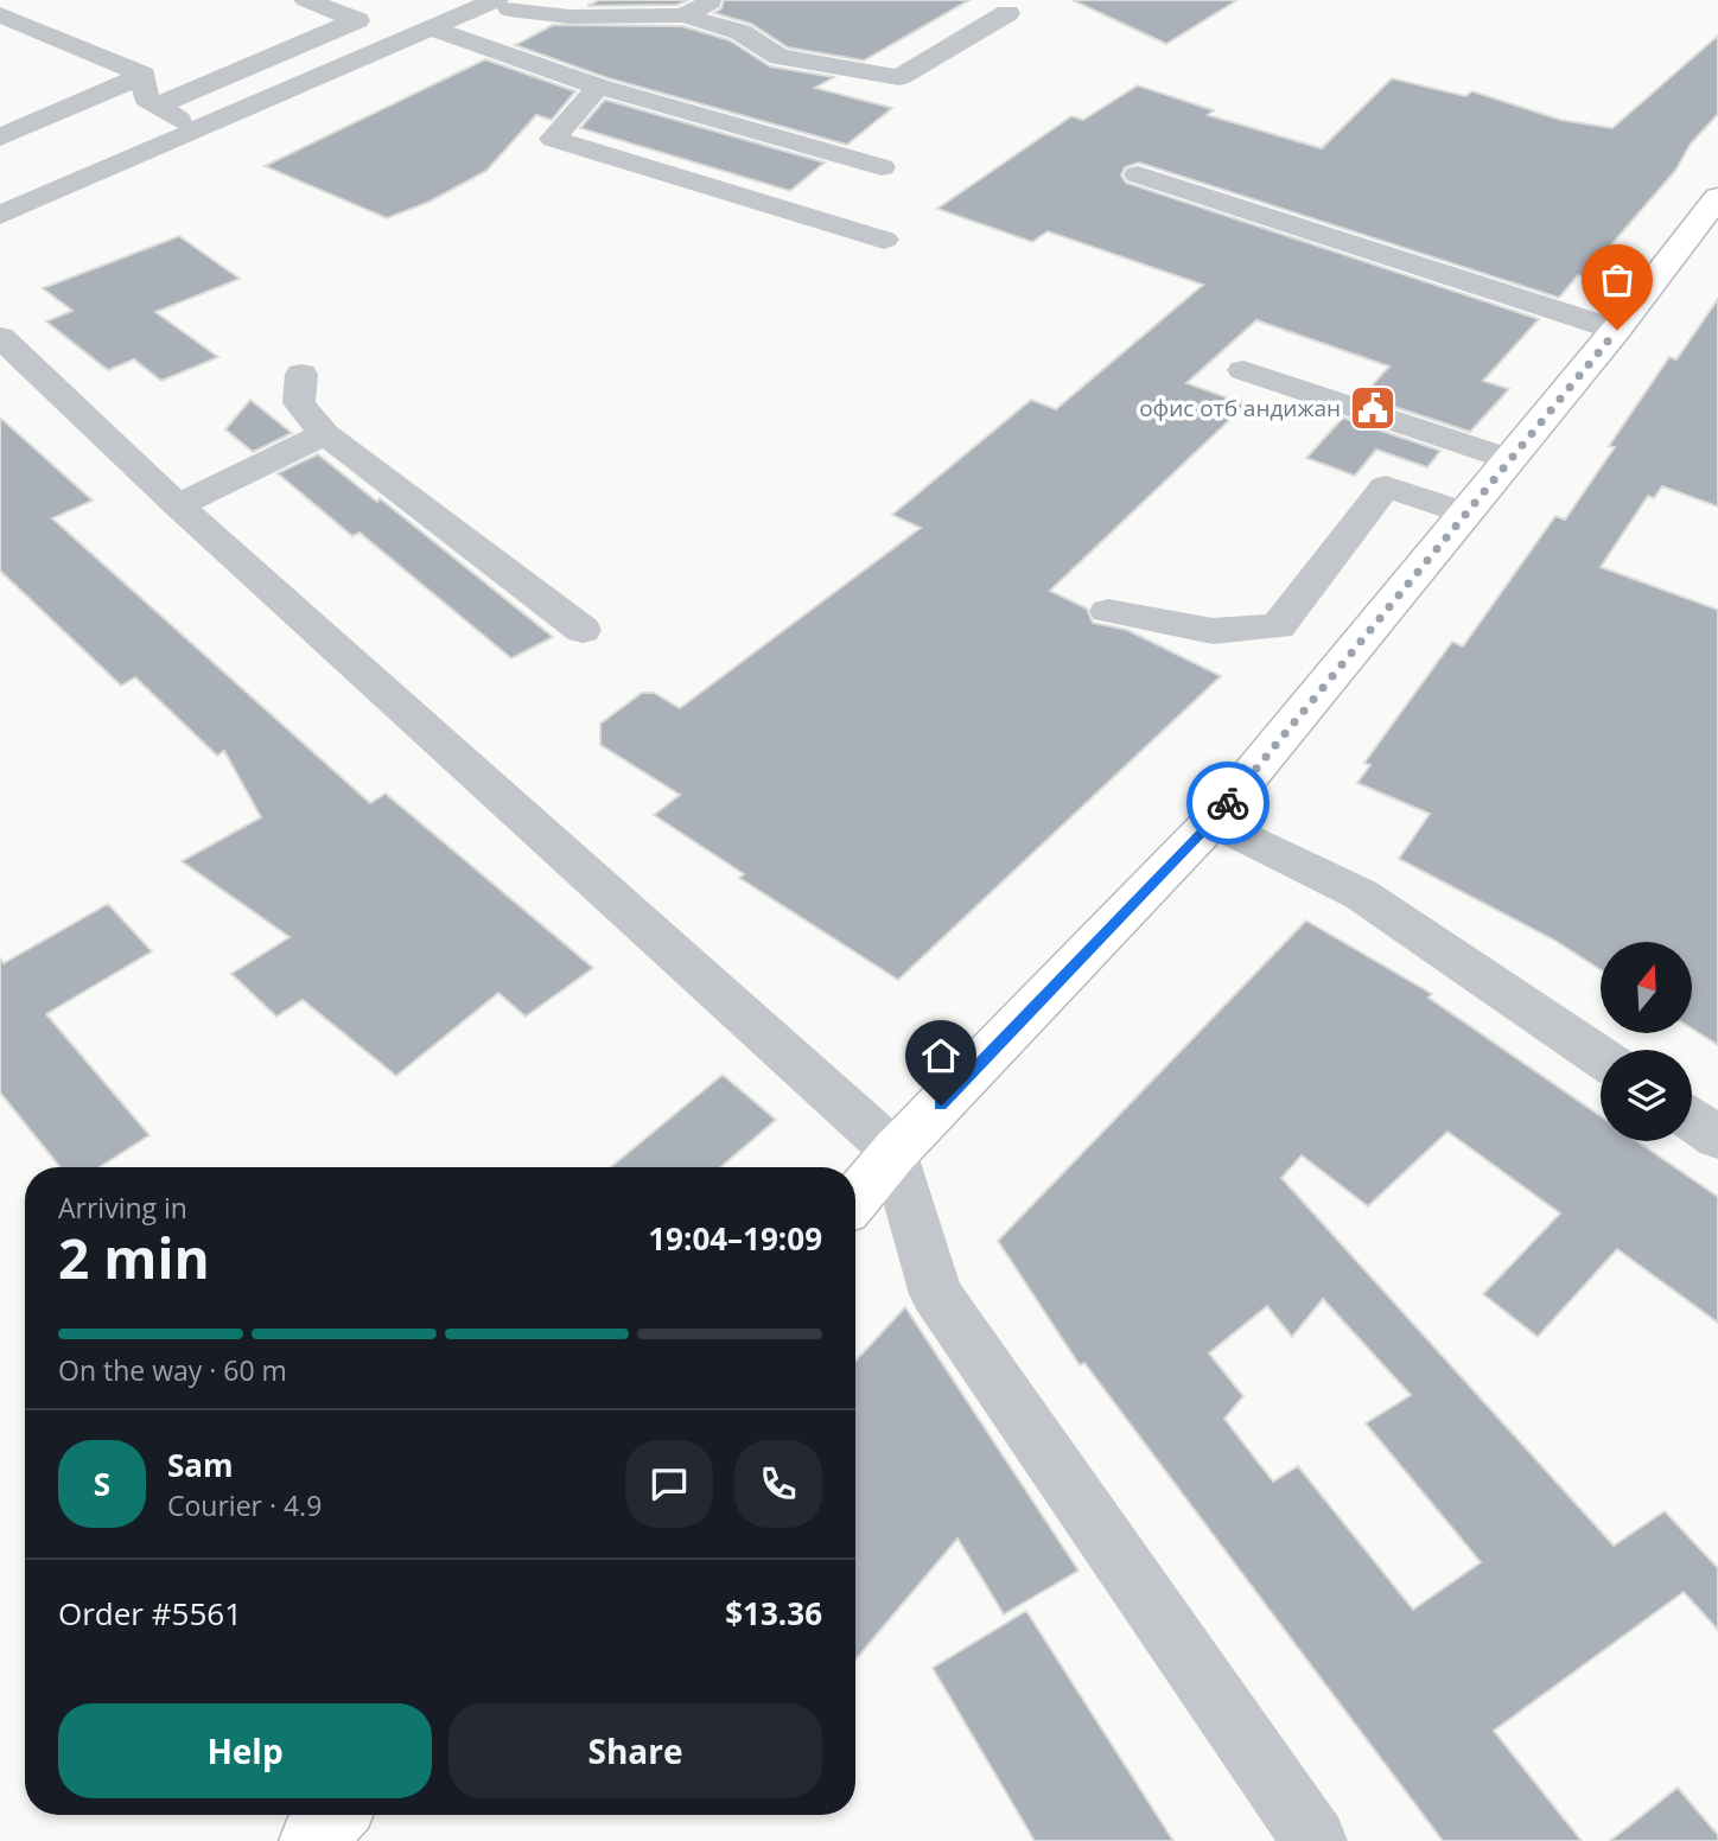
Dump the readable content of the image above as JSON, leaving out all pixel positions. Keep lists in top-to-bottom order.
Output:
{
  "places": {
    "public building": ["офис отб андижан"]
  },
  "north": "top",
  "page": {
    "heading": ["2 min", "Arriving in", "19:04–19:09"],
    "panel": [
      "Sam",
      "Courier · 4.9",
      "Order #5561",
      "$13.36"
    ],
    "bar": "On the way · 60 m",
    "round": "S",
    "buttons": ["Help", "Share"]
  }
}
